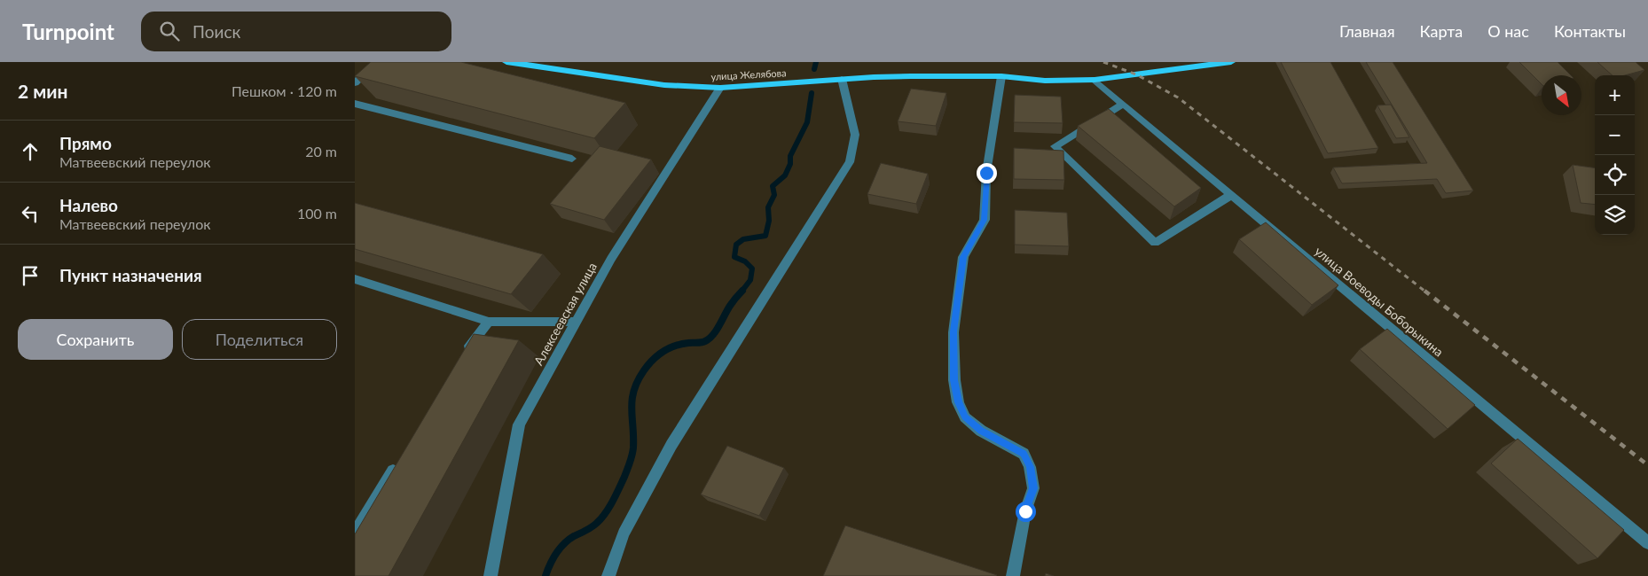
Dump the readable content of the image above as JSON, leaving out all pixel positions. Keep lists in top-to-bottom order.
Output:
{
  "streets": {
    "main road": ["улица Желябова"],
    "street": ["улица Воеводы Боборыкина", "Алексеевская улица"]
  },
  "crossings": [
    ["улица Желябова", "улица Воеводы Боборыкина"],
    ["улица Желябова", "Алексеевская улица"]
  ],
  "north": "bottom right",
  "page": {
    "header": "Turnpoint",
    "search": "Поиск",
    "nav": [
      "Главная",
      "Карта",
      "О нас",
      "Контакты"
    ],
    "heading": ["2 мин", "Пешком · 120 m"],
    "map_buttons": ["+", "−"],
    "list": [
      ["Прямо", "Матвеевский переулок", "20 m"],
      ["Налево", "Матвеевский переулок", "100 m"],
      "Пункт назначения"
    ],
    "buttons": ["Сохранить", "Поделиться"]
  }
}
